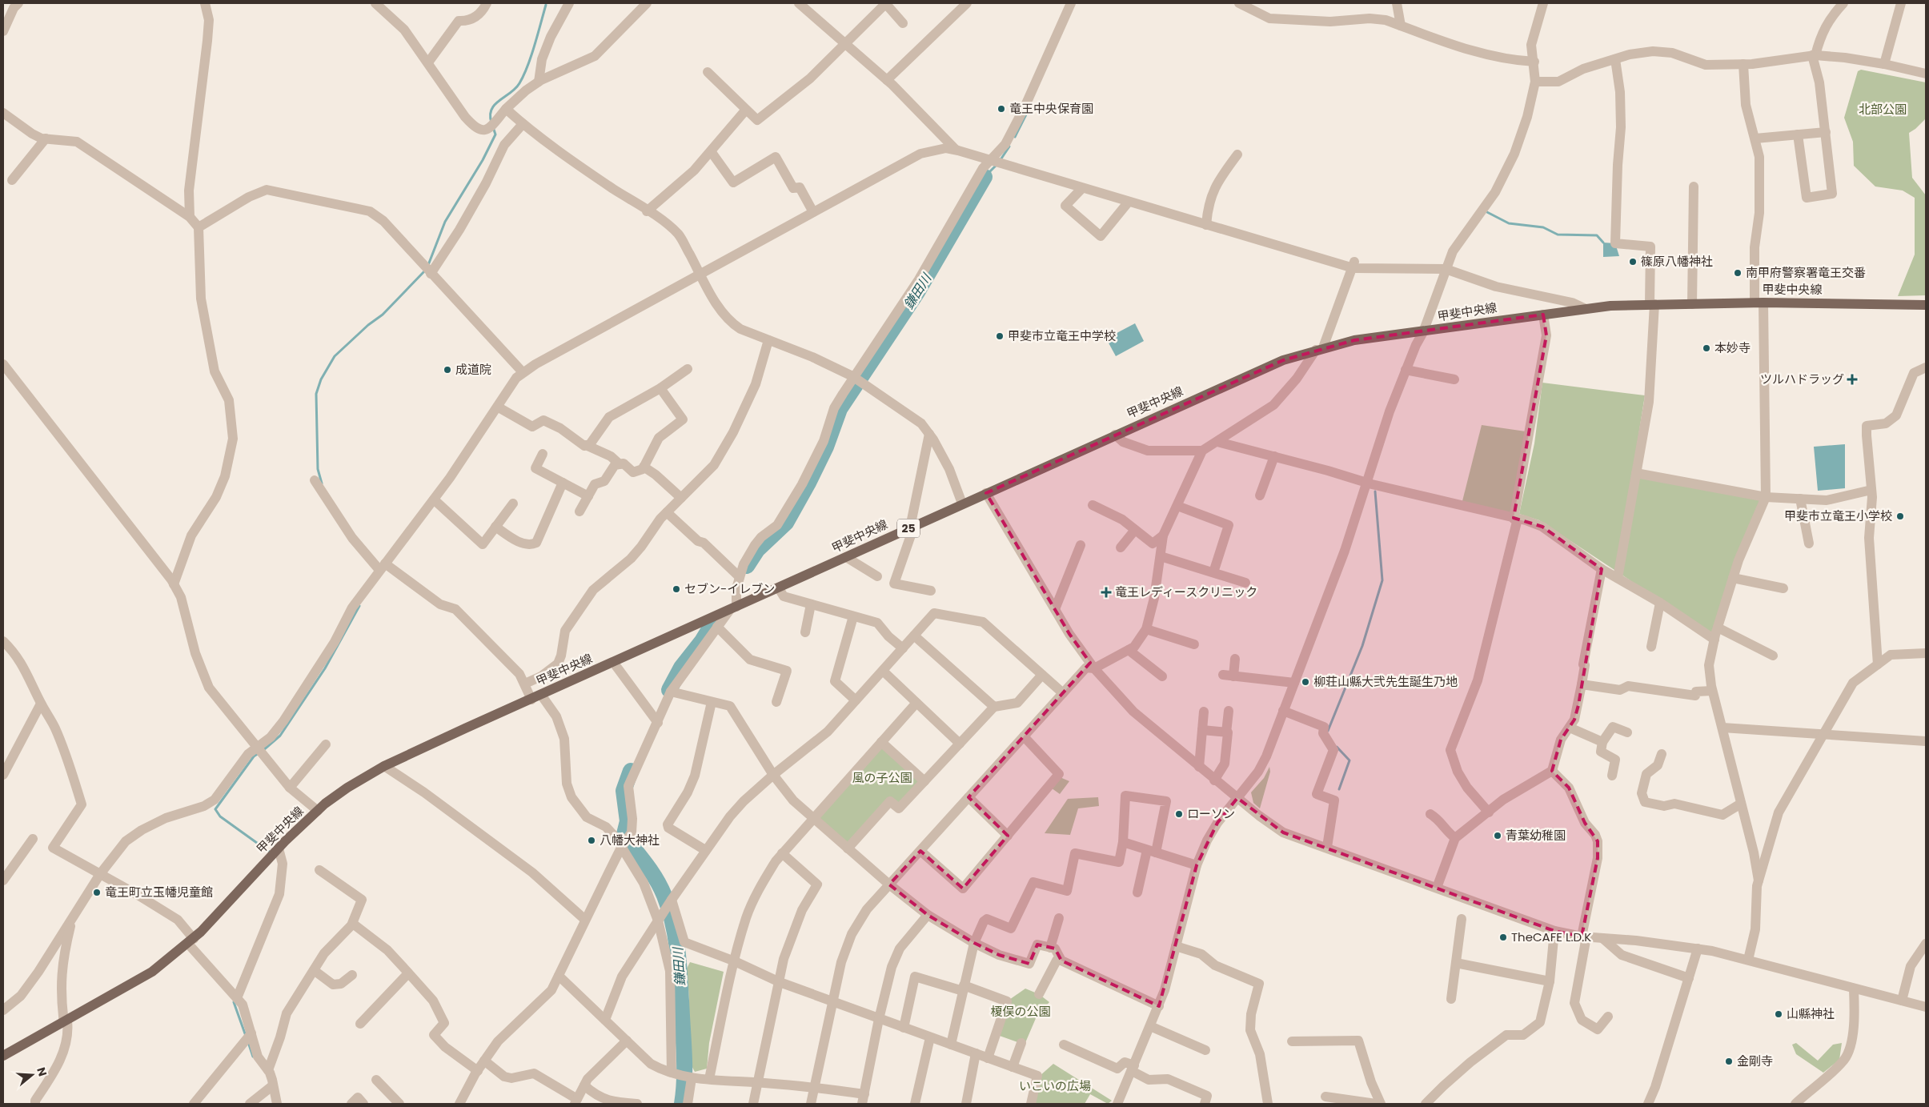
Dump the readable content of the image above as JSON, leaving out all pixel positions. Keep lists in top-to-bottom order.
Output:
{
  "streets": {
    "main road": ["甲斐中央線", "25"]
  },
  "water": ["鎌田川"],
  "parks": [
    "北部公園",
    "風の子公園",
    "榎俣の公園",
    "いこいの広場"
  ],
  "places": {
    "other": [
      "竜王中央保育園",
      "篠原八幡神社",
      "南甲府警察署竜王交番",
      "甲斐市立竜王中学校",
      "本妙寺",
      "成道院",
      "甲斐市立竜王小学校",
      "セブン-イレブン",
      "柳荘山縣大弐先生誕生乃地",
      "ローソン",
      "青葉幼稚園",
      "八幡大神社",
      "竜王町立玉幡児童館",
      "TheCAFE L.D.K",
      "山縣神社",
      "金剛寺"
    ],
    "health": ["ツルハドラッグ", "竜王レディースクリニック"]
  },
  "north": "right"
}
